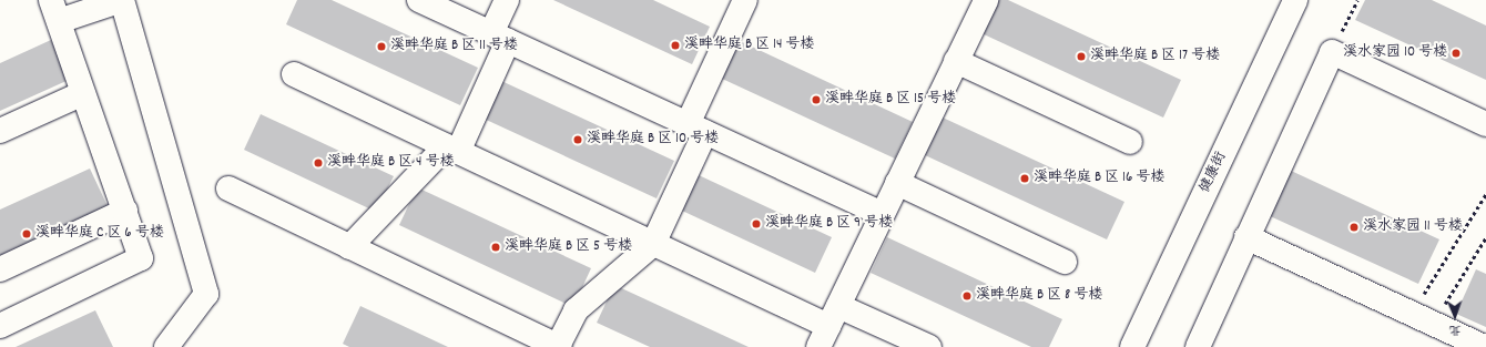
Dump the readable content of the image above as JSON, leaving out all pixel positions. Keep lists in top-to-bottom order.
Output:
{
  "streets": {
    "street": ["健康街"]
  },
  "places": [
    "溪畔华庭 B 区 14 号楼",
    "溪畔华庭 B 区 11 号楼",
    "溪水家园 10 号楼",
    "溪畔华庭 B 区 17 号楼",
    "溪畔华庭 B 区 15 号楼",
    "溪畔华庭 B 区 10 号楼",
    "溪畔华庭 B 区 4 号楼",
    "溪畔华庭 B 区 16 号楼",
    "溪畔华庭 B 区 9 号楼",
    "溪水家园 11 号楼",
    "溪畔华庭 C 区 6 号楼",
    "溪畔华庭 B 区 5 号楼",
    "溪畔华庭 B 区 8 号楼"
  ],
  "north": "bottom"
}
